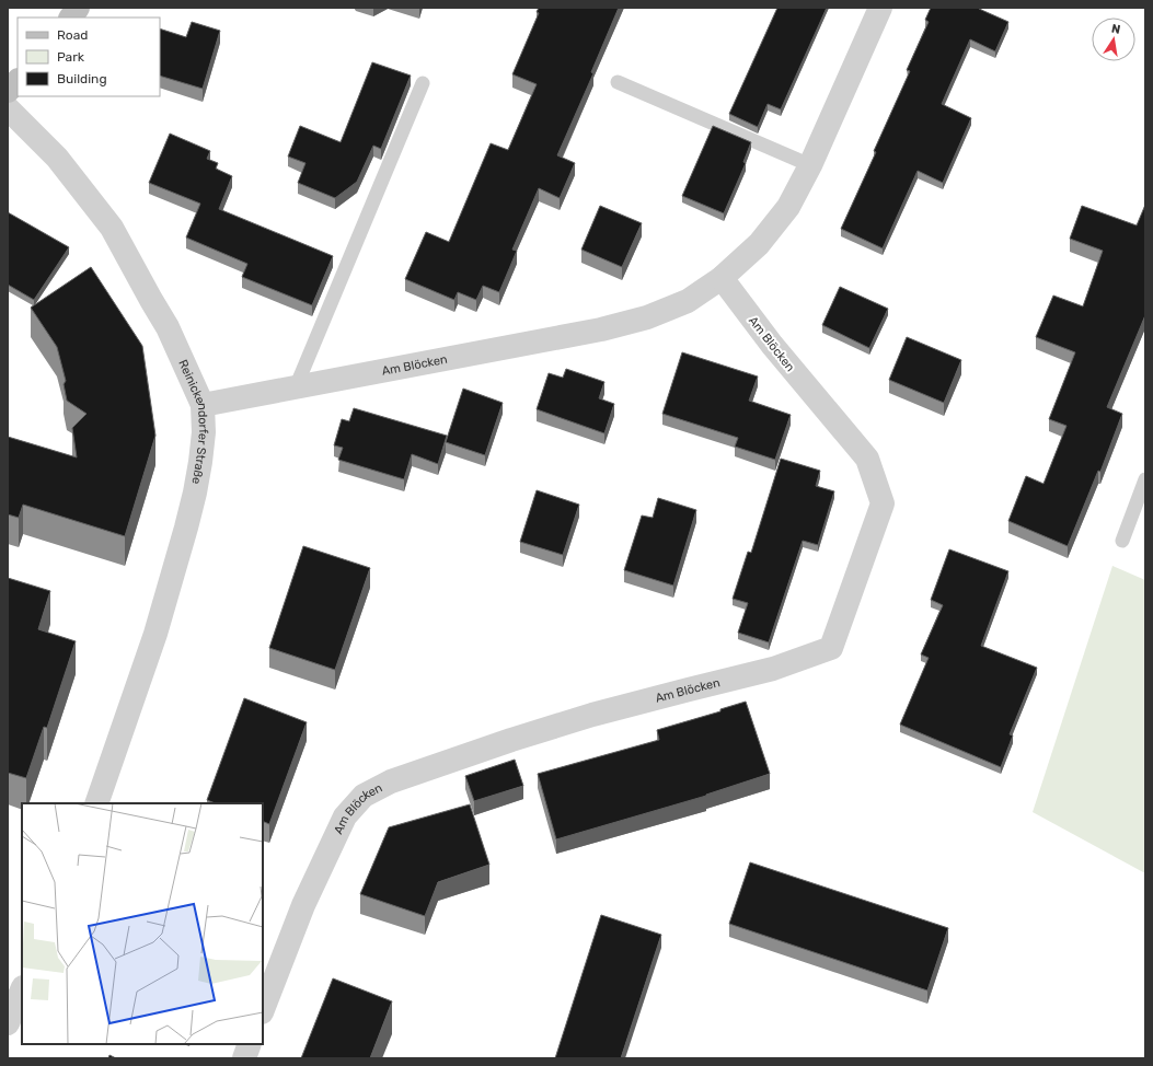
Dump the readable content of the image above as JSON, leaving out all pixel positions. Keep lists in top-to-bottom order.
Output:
{
  "streets": {
    "street": ["Am Blöcken", "Reinickendorfer Straße"]
  },
  "crossings": [
    ["Am Blöcken", "Reinickendorfer Straße"]
  ],
  "legend": ["Road", "Park", "Building"],
  "north": "top"
}
